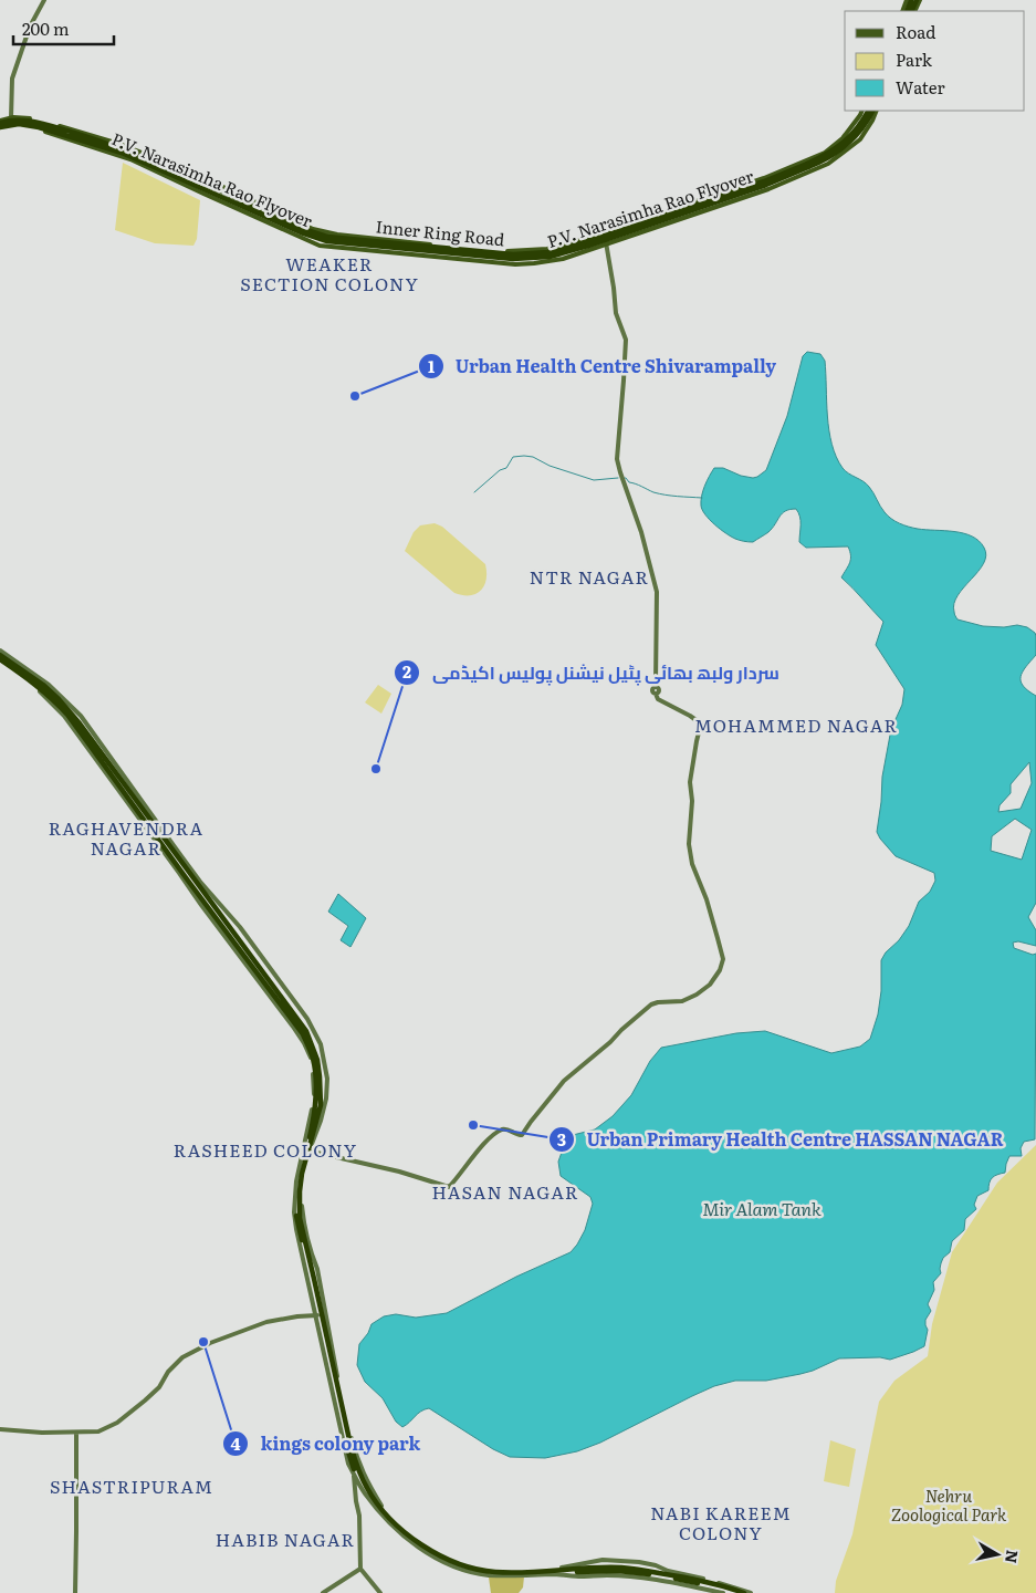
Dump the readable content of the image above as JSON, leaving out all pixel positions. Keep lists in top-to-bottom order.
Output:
{
  "streets": {
    "highway": ["P.V. Narasimha Rao Flyover"],
    "main road": ["Inner Ring Road"]
  },
  "crossings": [
    ["P.V. Narasimha Rao Flyover", "Inner Ring Road"]
  ],
  "districts": [
    "WEAKER SECTION COLONY",
    "NTR NAGAR",
    "MOHAMMED NAGAR",
    "RAGHAVENDRA NAGAR",
    "RASHEED COLONY",
    "HASAN NAGAR",
    "SHASTRIPURAM",
    "NABI KAREEM COLONY",
    "HABIB NAGAR"
  ],
  "water": ["Mir Alam Tank"],
  "parks": ["Nehru Zoological Park"],
  "places": [
    "Urban Health Centre Shivarampally",
    "سردار ولبھ بھائی پٹیل نیشنل پولیس اکیڈمی",
    "Urban Primary Health Centre HASSAN NAGAR",
    "kings colony park"
  ],
  "legend": ["Road", "Park", "Water"],
  "scale_bar": "200 m",
  "north": "right"
}
